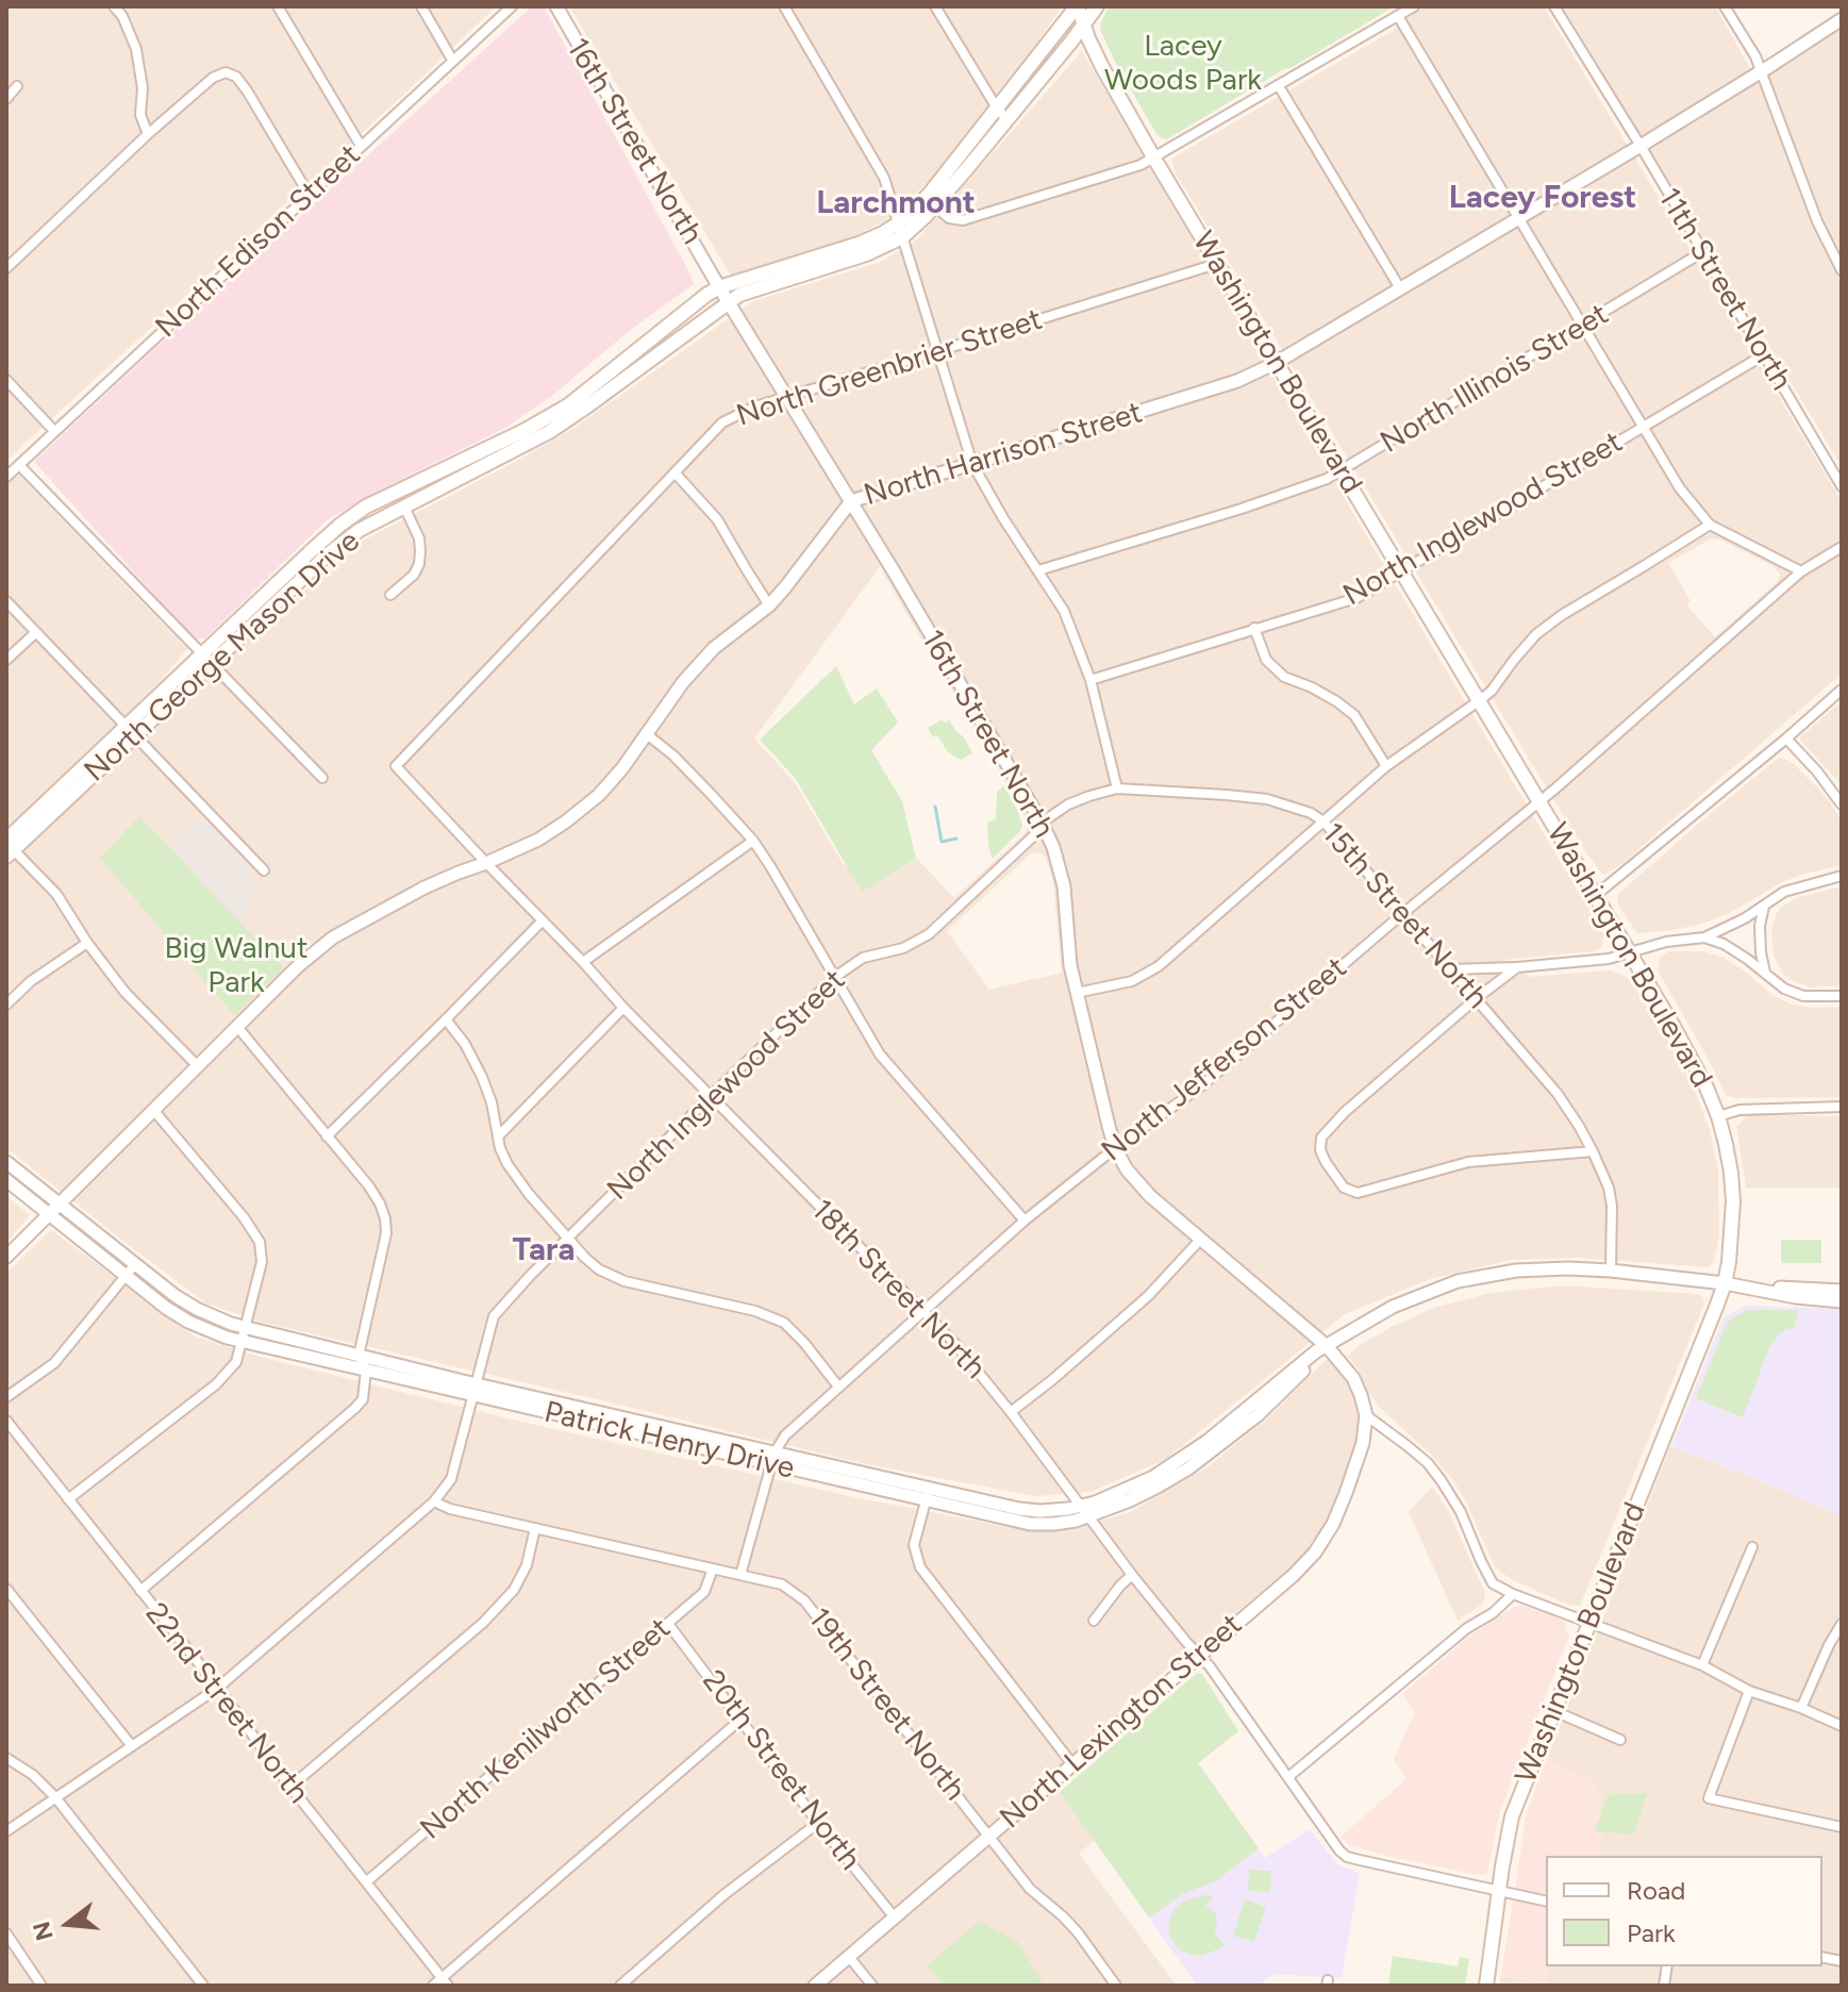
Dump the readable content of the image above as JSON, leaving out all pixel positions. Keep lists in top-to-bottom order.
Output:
{
  "streets": {
    "main road": ["Washington Boulevard", "North George Mason Drive"],
    "street": [
      "16th Street North",
      "North Edison Street",
      "11th Street North",
      "North Greenbrier Street",
      "North Illinois Street",
      "North Harrison Street",
      "North Inglewood Street",
      "15th Street North",
      "North Jefferson Street",
      "18th Street North",
      "Patrick Henry Drive",
      "22nd Street North",
      "19th Street North",
      "North Lexington Street",
      "North Kenilworth Street",
      "20th Street North"
    ]
  },
  "crossings": [
    ["16th Street North", "North Greenbrier Street"],
    ["16th Street North", "North Harrison Street"],
    ["16th Street North", "North Inglewood Street"],
    ["16th Street North", "North George Mason Drive"],
    ["16th Street North", "North Jefferson Street"],
    ["16th Street North", "Patrick Henry Drive"],
    ["16th Street North", "North Lexington Street"],
    ["11th Street North", "North Illinois Street"],
    ["11th Street North", "North Harrison Street"],
    ["11th Street North", "North Inglewood Street"],
    ["Washington Boulevard", "North Greenbrier Street"],
    ["Washington Boulevard", "North Illinois Street"],
    ["Washington Boulevard", "North Harrison Street"],
    ["Washington Boulevard", "North Inglewood Street"],
    ["Washington Boulevard", "North George Mason Drive"],
    ["Washington Boulevard", "North Jefferson Street"],
    ["Washington Boulevard", "18th Street North"],
    ["Washington Boulevard", "Patrick Henry Drive"],
    ["North Greenbrier Street", "18th Street North"],
    ["North Harrison Street", "18th Street North"],
    ["North Harrison Street", "Patrick Henry Drive"],
    ["North Inglewood Street", "15th Street North"],
    ["North Inglewood Street", "18th Street North"],
    ["North Inglewood Street", "Patrick Henry Drive"],
    ["15th Street North", "North Jefferson Street"],
    ["15th Street North", "Patrick Henry Drive"],
    ["North Jefferson Street", "18th Street North"],
    ["North Jefferson Street", "Patrick Henry Drive"],
    ["18th Street North", "Patrick Henry Drive"],
    ["18th Street North", "North Lexington Street"],
    ["22nd Street North", "North Kenilworth Street"],
    ["19th Street North", "North Lexington Street"],
    ["19th Street North", "North Kenilworth Street"],
    ["North Lexington Street", "20th Street North"],
    ["North Kenilworth Street", "20th Street North"]
  ],
  "districts": ["Lacey Forest", "Larchmont", "Tara"],
  "parks": ["Lacey Woods Park", "Big Walnut Park"],
  "legend": ["Road", "Park"],
  "north": "left"
}
